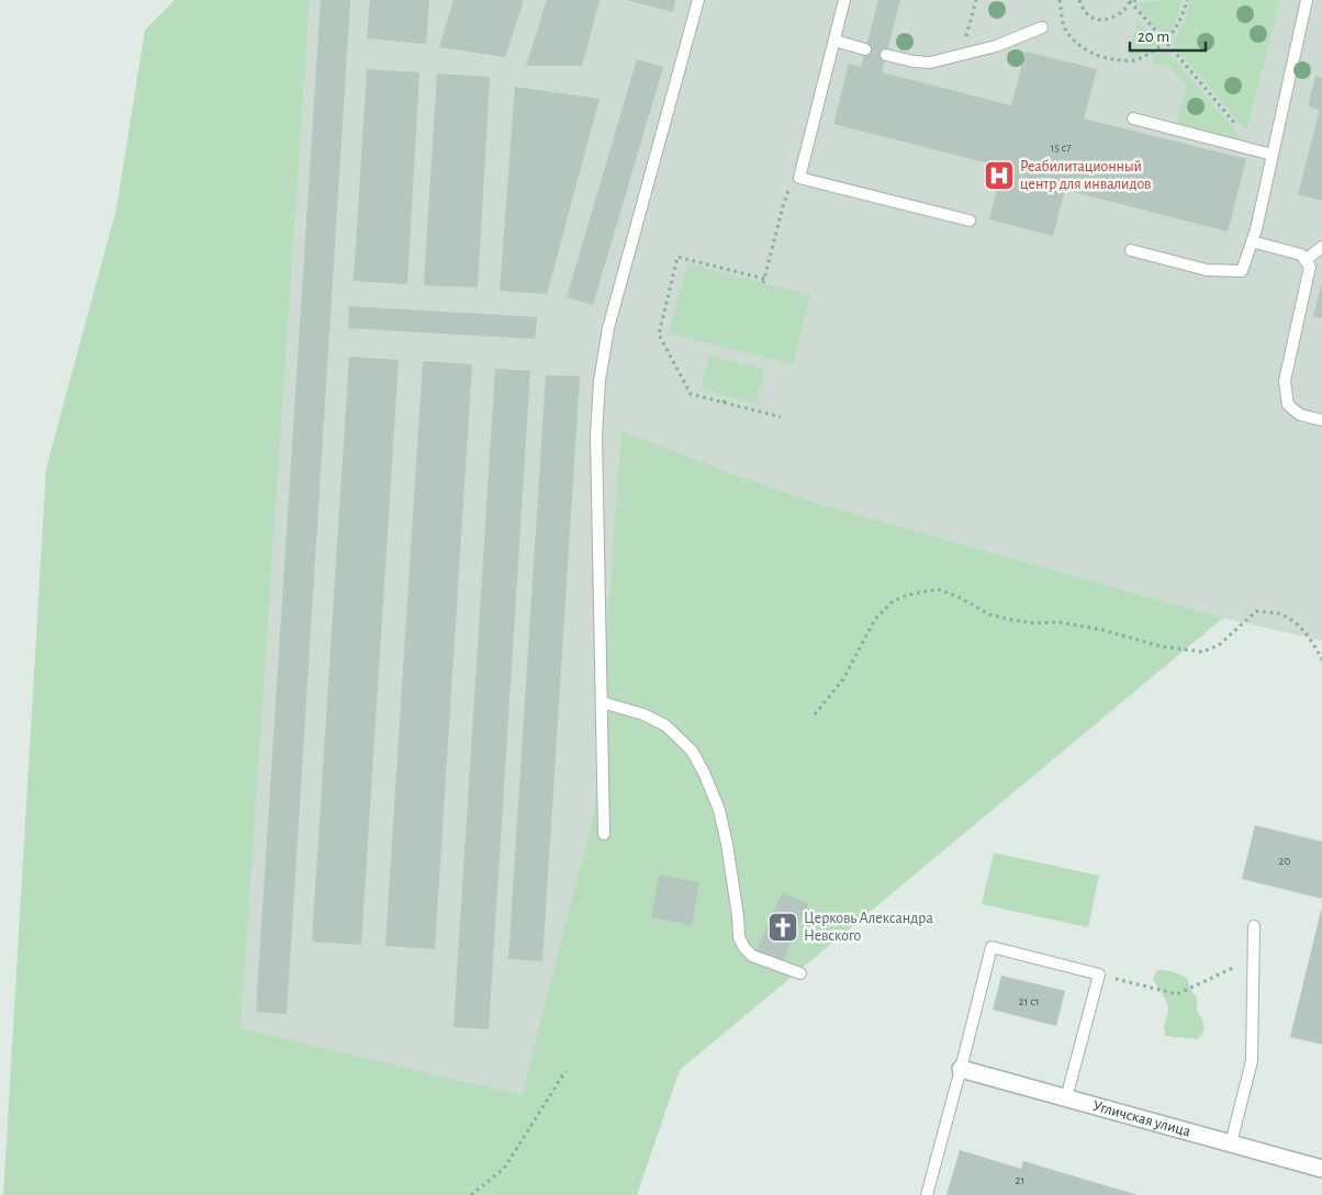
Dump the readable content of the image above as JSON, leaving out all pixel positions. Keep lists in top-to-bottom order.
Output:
{
  "streets": {
    "street": ["Угличская улица"]
  },
  "places": {
    "hospital": ["Реабилитационный центр для инвалидов"],
    "church": ["Церковь Александра Невского"]
  },
  "house_numbers": [
    "15 с7",
    "20",
    "21 с1",
    "21"
  ],
  "scale_bar": "20 m"
}
